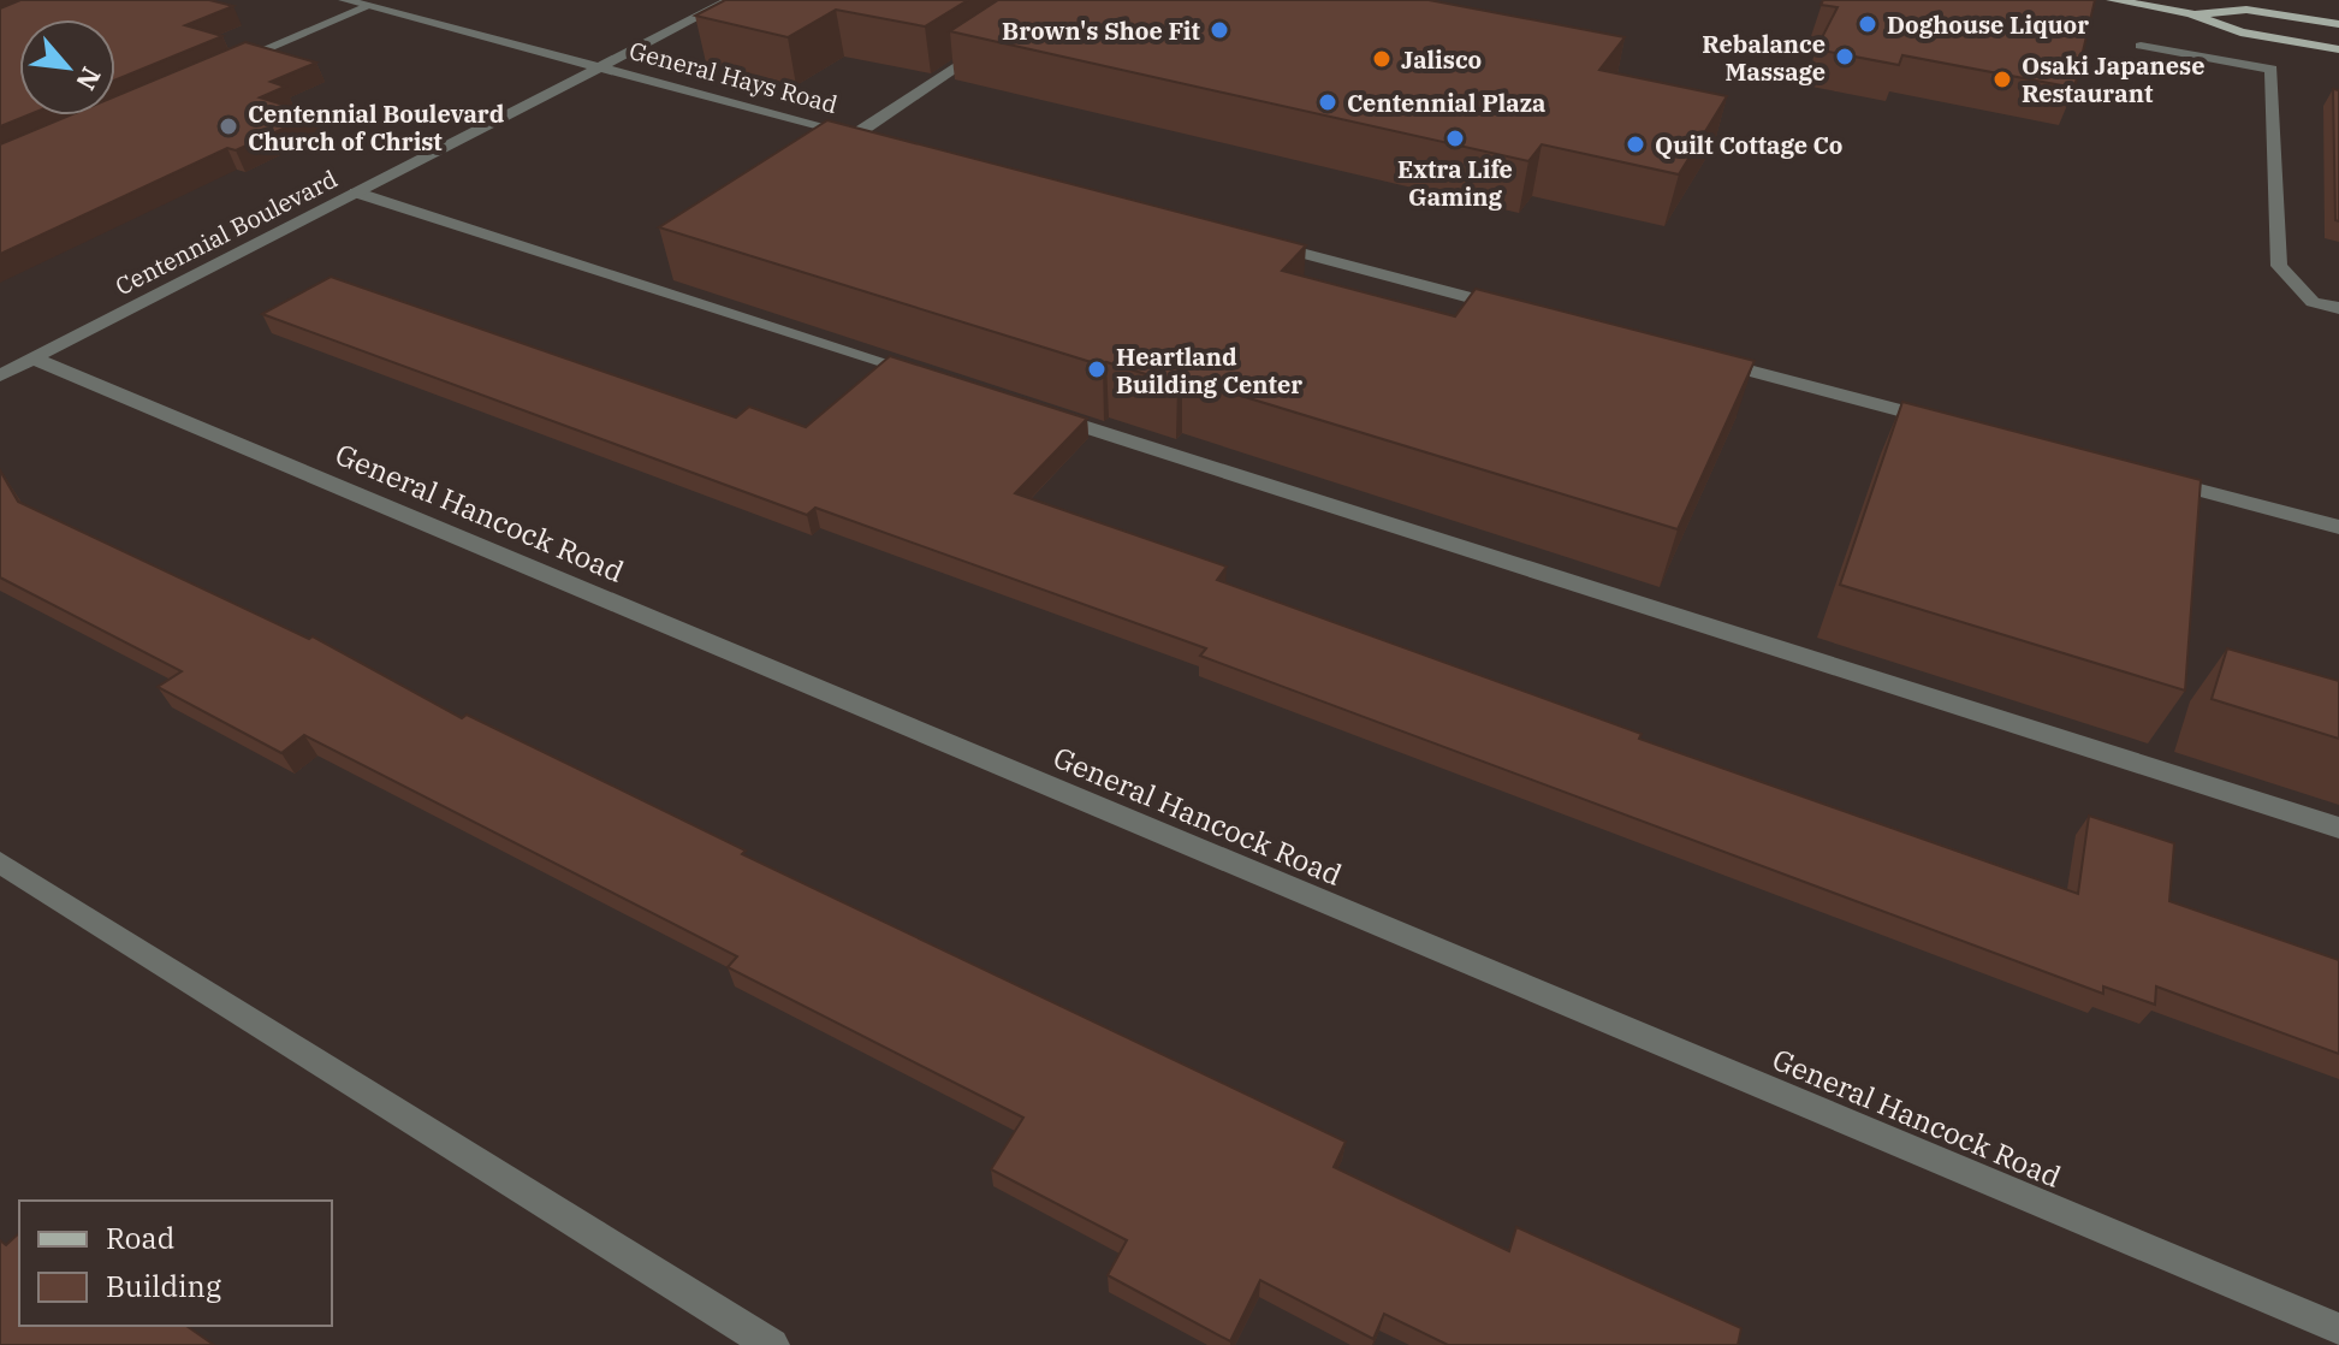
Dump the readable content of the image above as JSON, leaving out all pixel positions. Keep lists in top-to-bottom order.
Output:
{
  "streets": {
    "street": ["General Hays Road", "Centennial Boulevard", "General Hancock Road"]
  },
  "crossings": [
    ["General Hays Road", "Centennial Boulevard"],
    ["Centennial Boulevard", "General Hancock Road"]
  ],
  "places": [
    "Doghouse Liquor",
    "Brown's Shoe Fit",
    "Rebalance Massage",
    "Jalisco",
    "Osaki Japanese Restaurant",
    "Centennial Plaza",
    "Centennial Boulevard Church of Christ",
    "Extra Life Gaming",
    "Quilt Cottage Co",
    "Heartland Building Center"
  ],
  "legend": ["Road", "Building"],
  "north": "bottom right"
}
